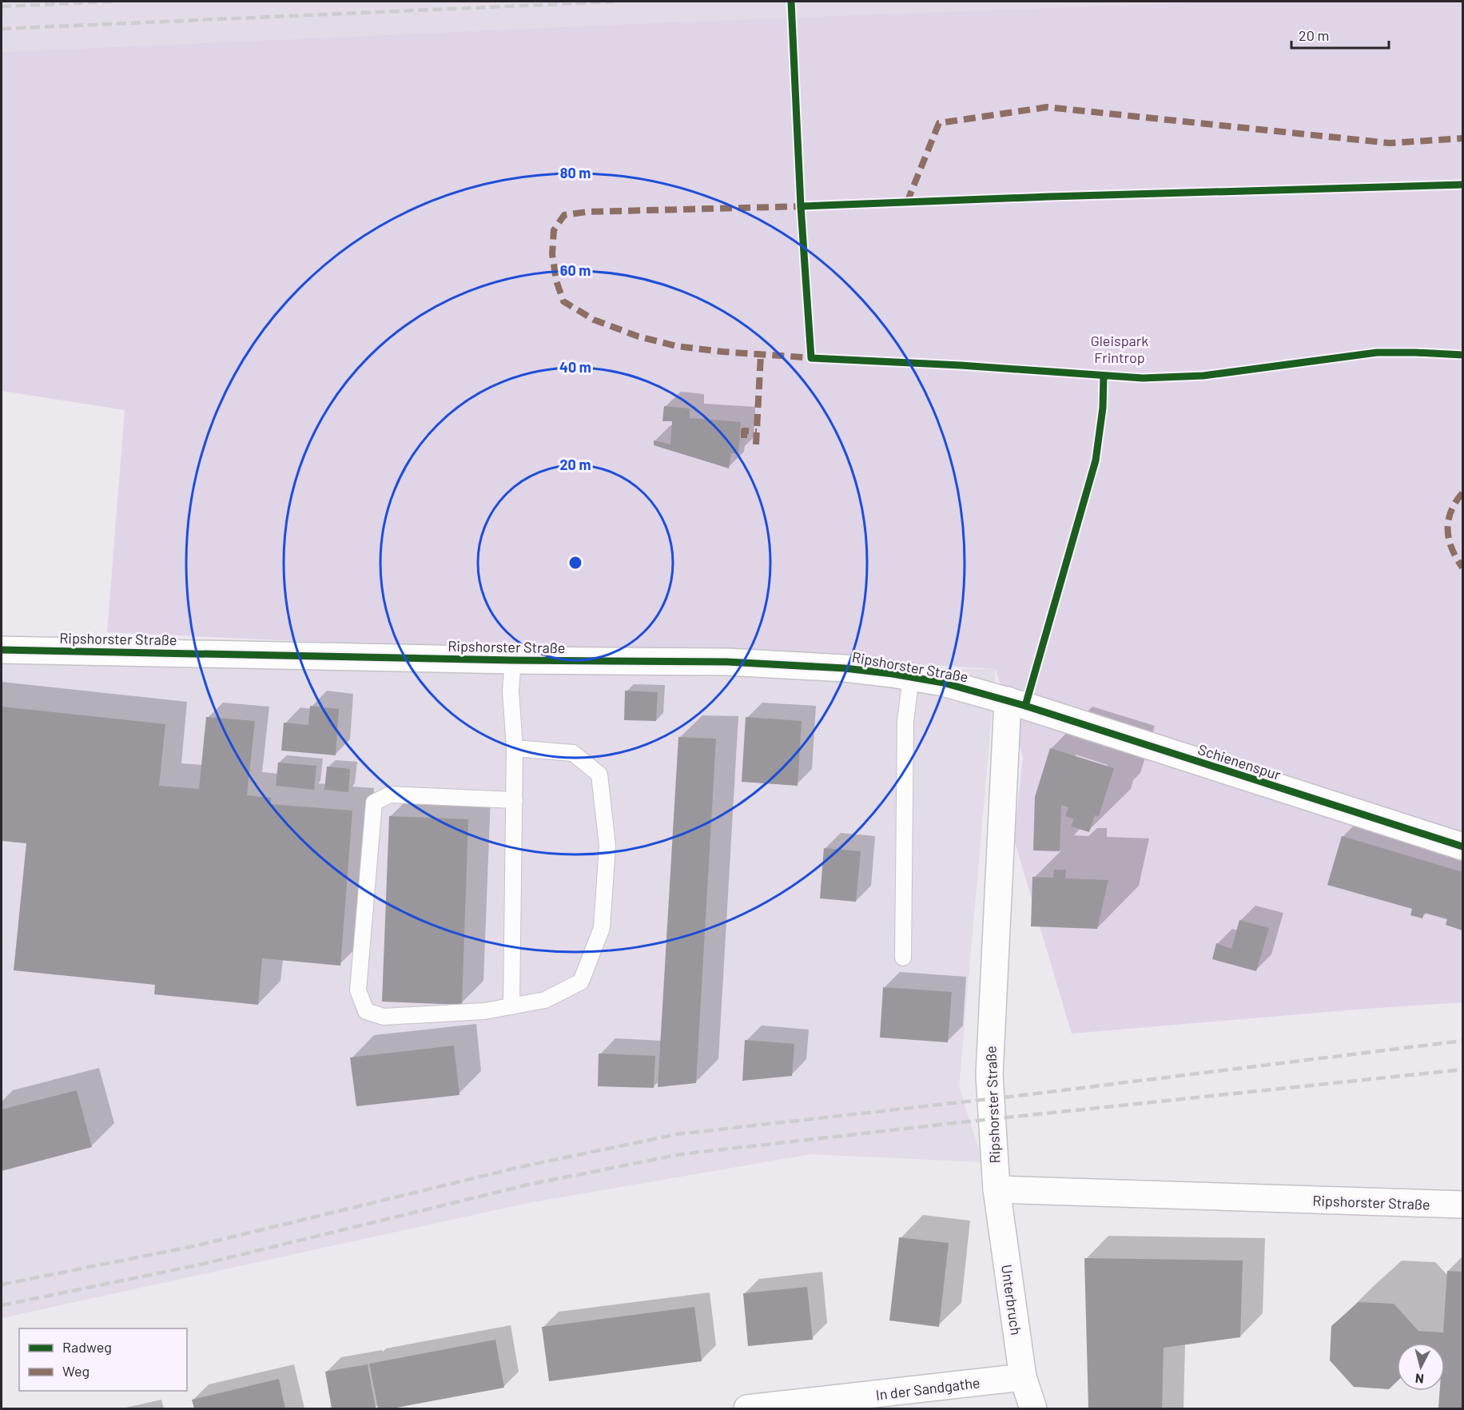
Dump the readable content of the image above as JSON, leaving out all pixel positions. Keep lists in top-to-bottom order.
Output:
{
  "streets": {
    "street": [
      "Ripshorster Straße",
      "Schienenspur",
      "Unterbruch",
      "In der Sandgathe"
    ]
  },
  "crossings": [
    ["Ripshorster Straße", "Schienenspur"],
    ["Ripshorster Straße", "Unterbruch"],
    ["Unterbruch", "In der Sandgathe"]
  ],
  "parks": ["Gleispark Frintrop"],
  "legend": ["Radweg", "Weg"],
  "scale_bar": "20 m",
  "north": "bottom",
  "rings": [
    "80 m",
    "60 m",
    "40 m",
    "20 m"
  ]
}
